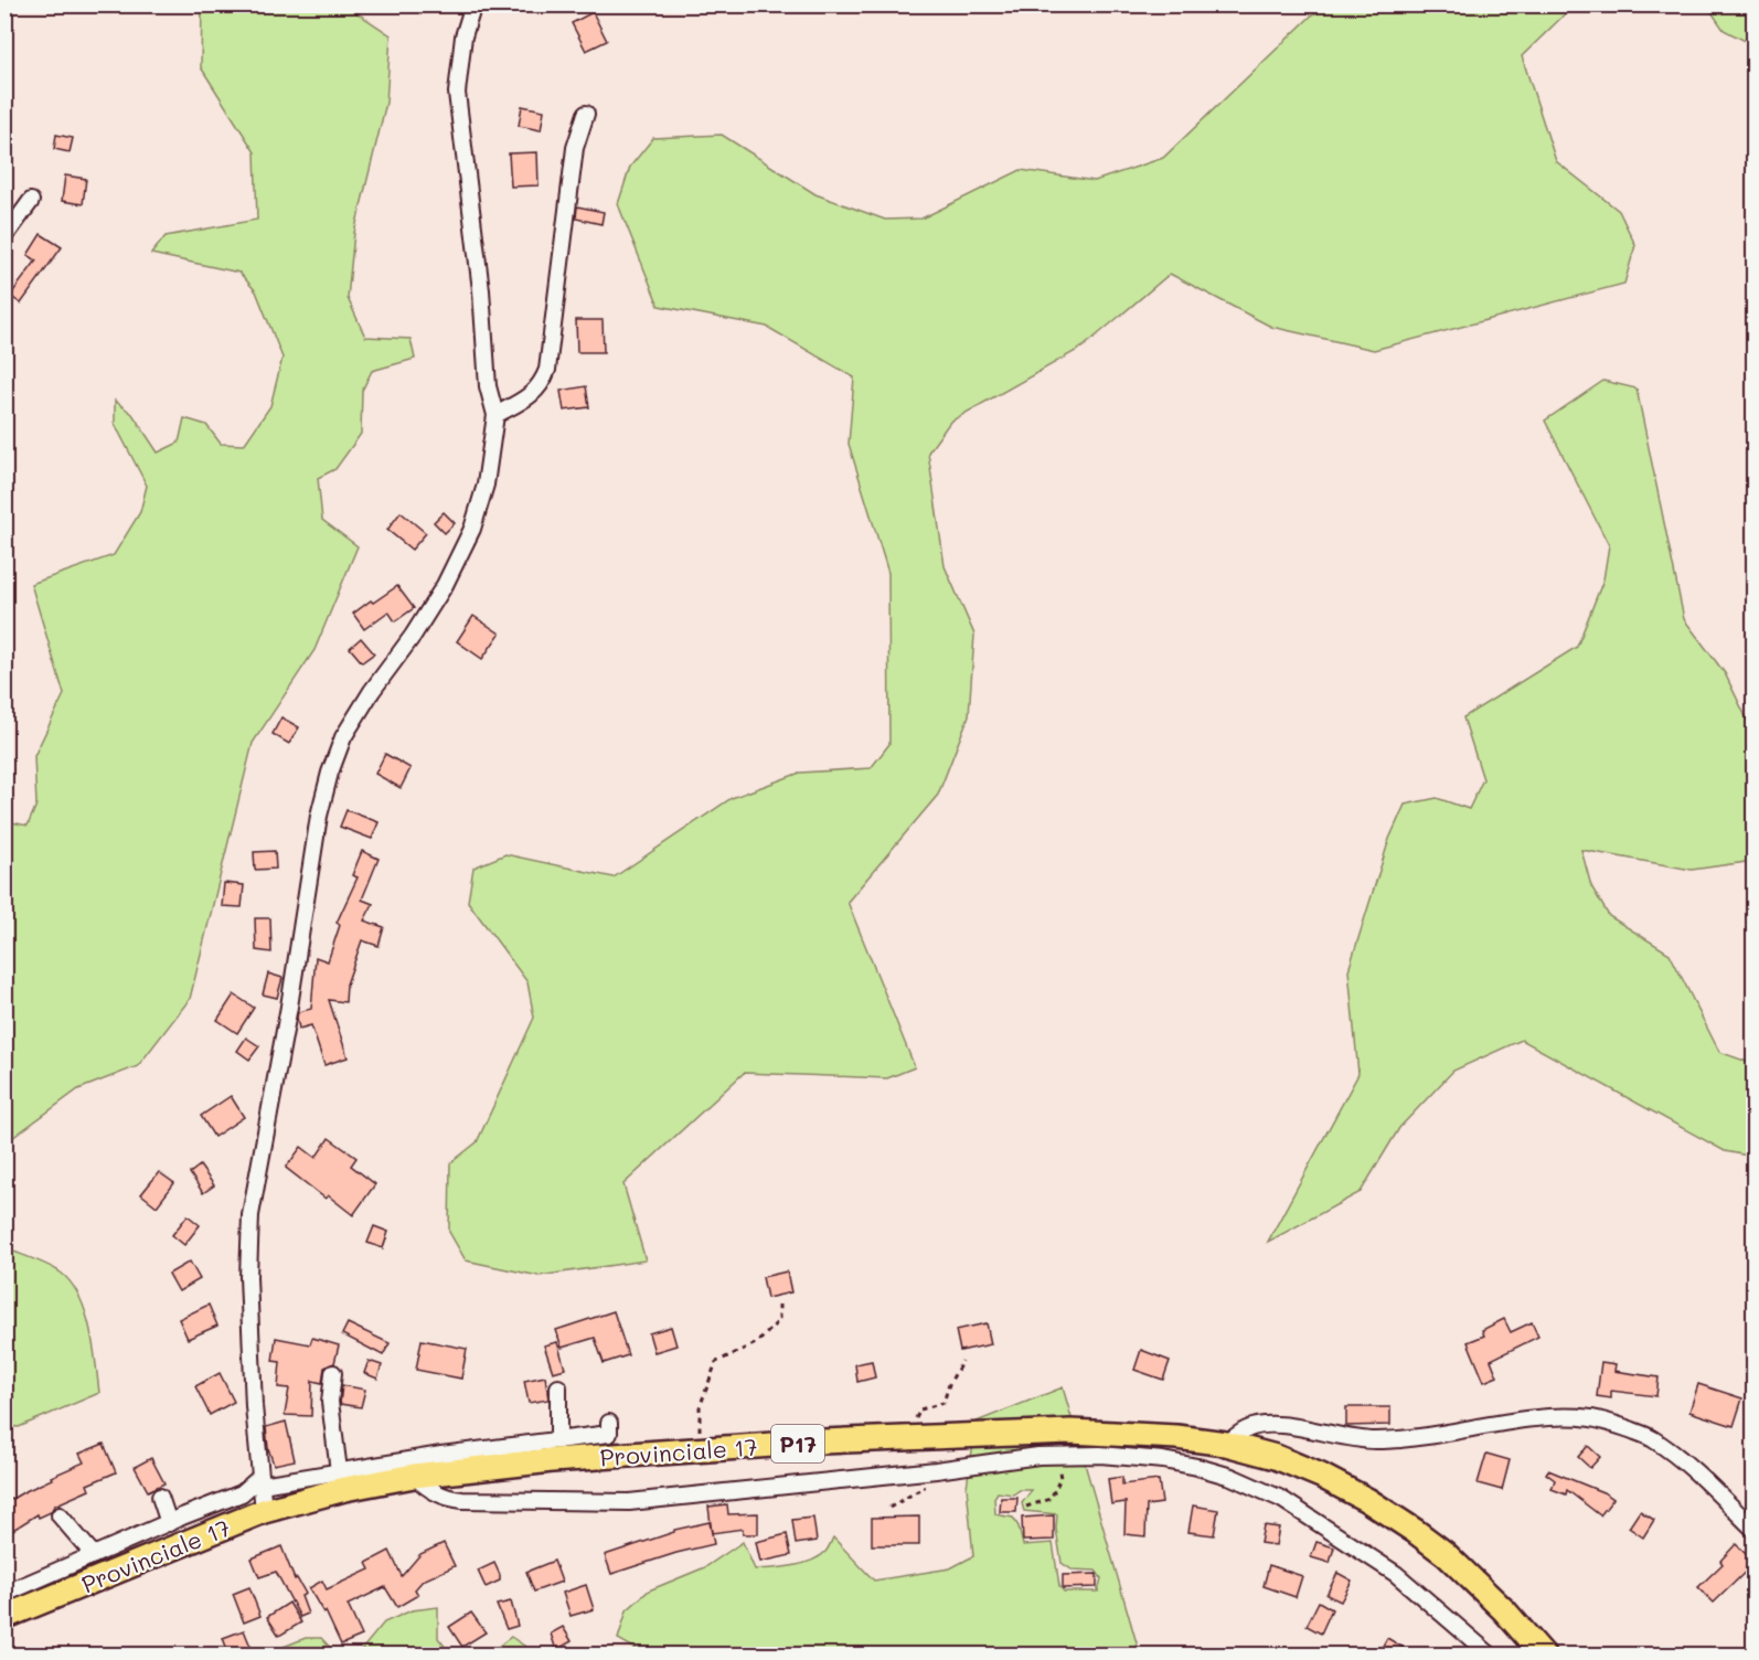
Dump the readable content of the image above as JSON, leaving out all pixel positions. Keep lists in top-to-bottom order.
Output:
{
  "streets": {
    "main road": ["P17", "Provinciale 17"]
  }
}
